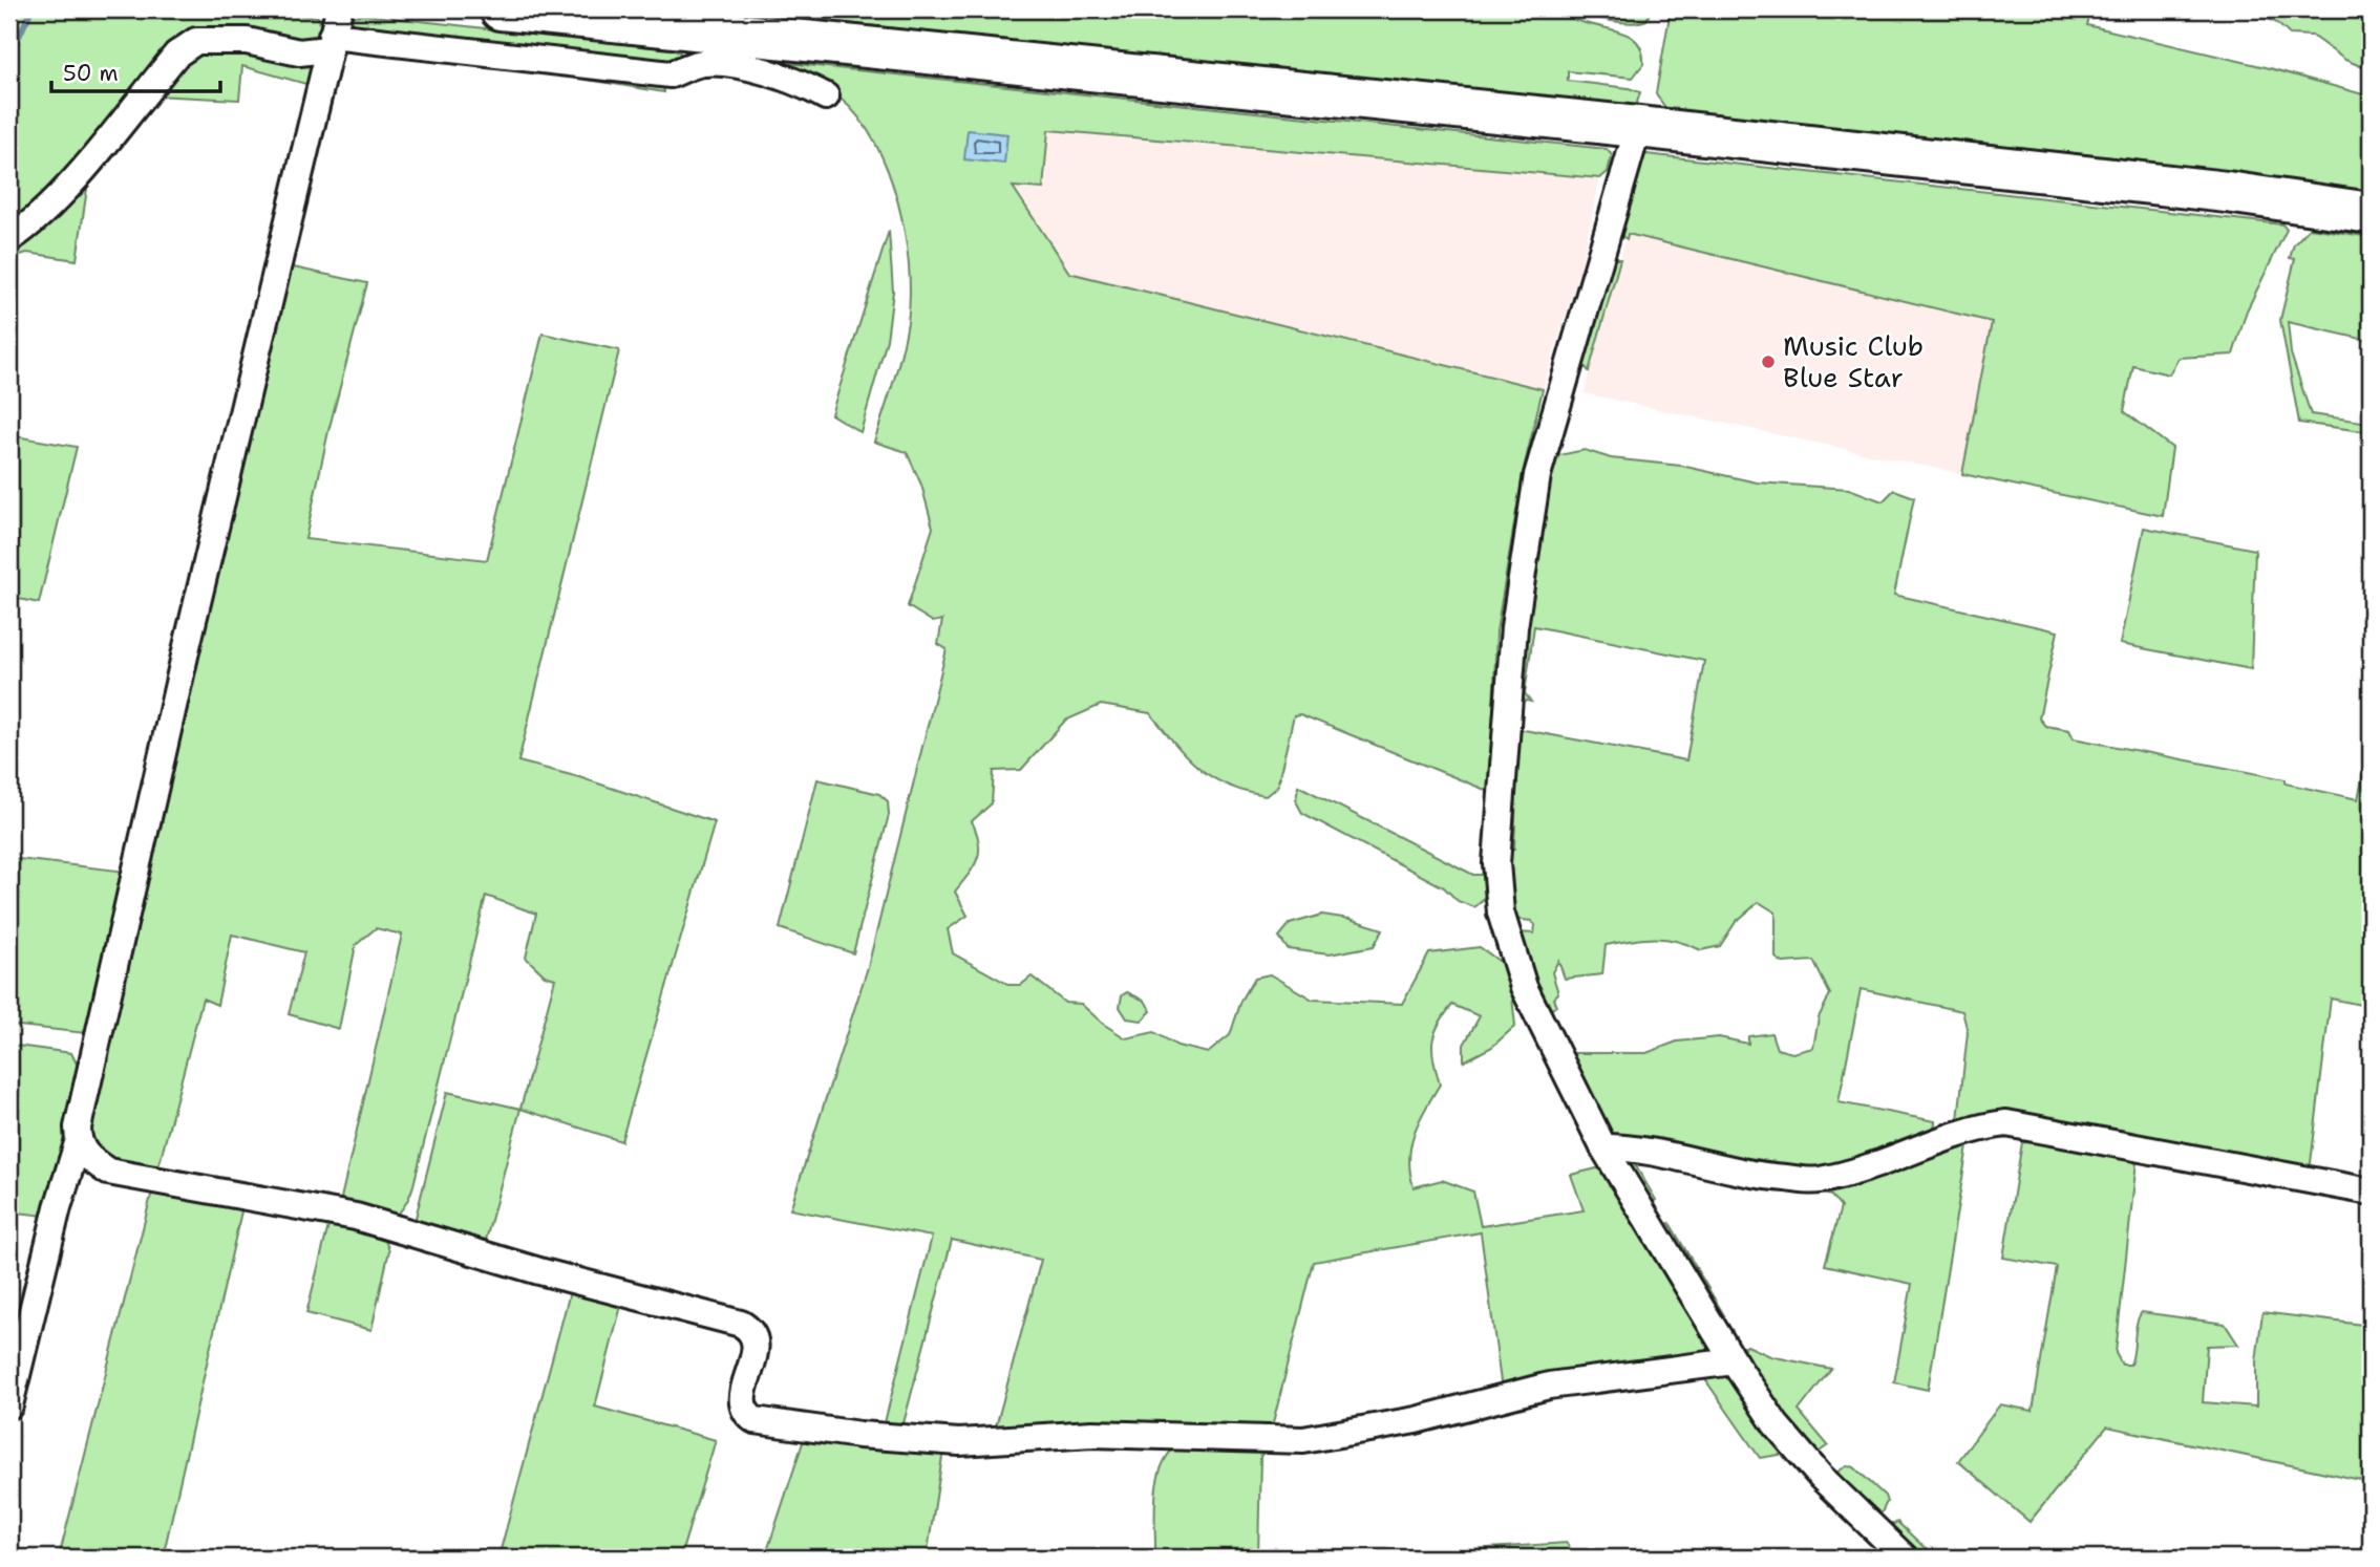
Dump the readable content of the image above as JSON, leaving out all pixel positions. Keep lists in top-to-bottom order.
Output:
{
  "places": ["Music Club Blue Star"],
  "scale_bar": "50 m"
}
